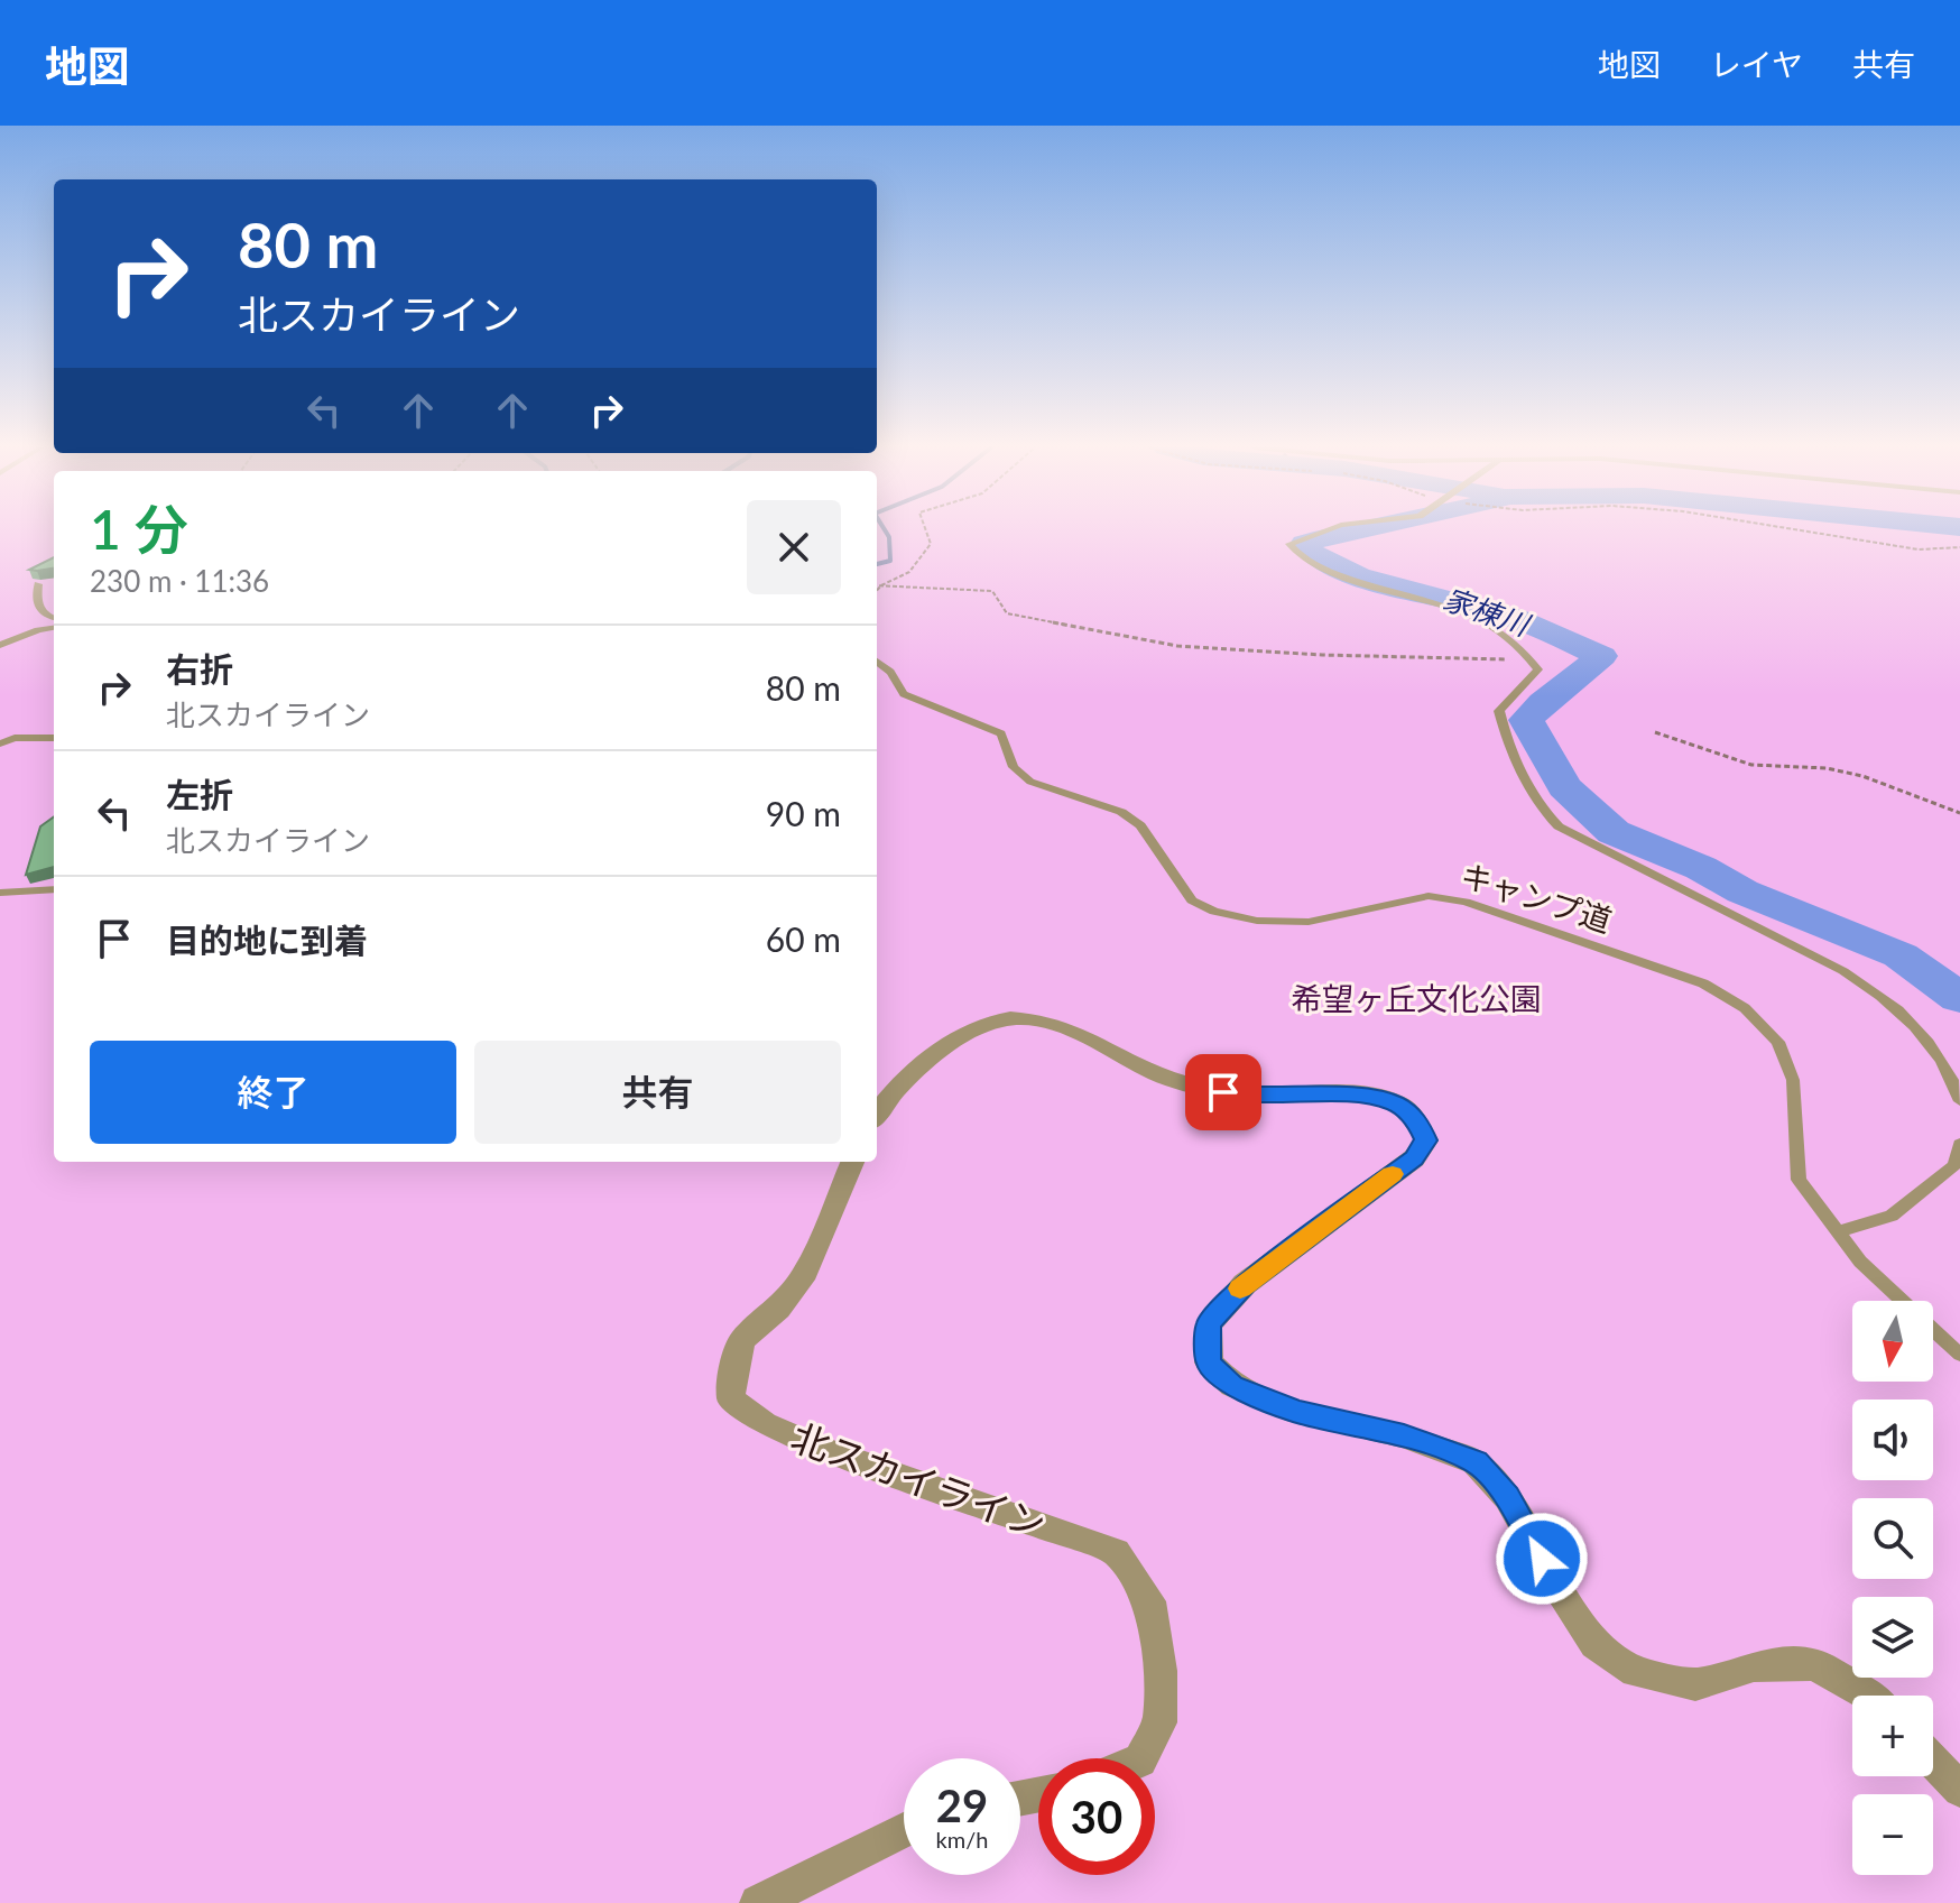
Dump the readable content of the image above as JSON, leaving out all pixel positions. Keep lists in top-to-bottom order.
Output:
{
  "streets": {
    "street": ["北スカイライン"],
    "lane": ["キャンプ道"]
  },
  "water": ["家棟川"],
  "parks": ["希望ヶ丘文化公園"],
  "north": "bottom",
  "page": {
    "header": "地図",
    "nav": ["地図", "レイヤ", "共有"],
    "turn": ["80 m", "北スカイライン"],
    "heading": ["1 分", "230 m · 11:36"],
    "list": [
      {
        "name": "右折",
        "note": "北スカイライン",
        "value": "80 m"
      },
      {
        "name": "左折",
        "note": "北スカイライン",
        "value": "90 m"
      },
      {
        "name": "目的地に到着",
        "value": "60 m"
      }
    ],
    "buttons": ["終了", "共有"],
    "map_buttons": ["+", "−"],
    "speed": "29 km/h",
    "limit": "30"
  }
}
